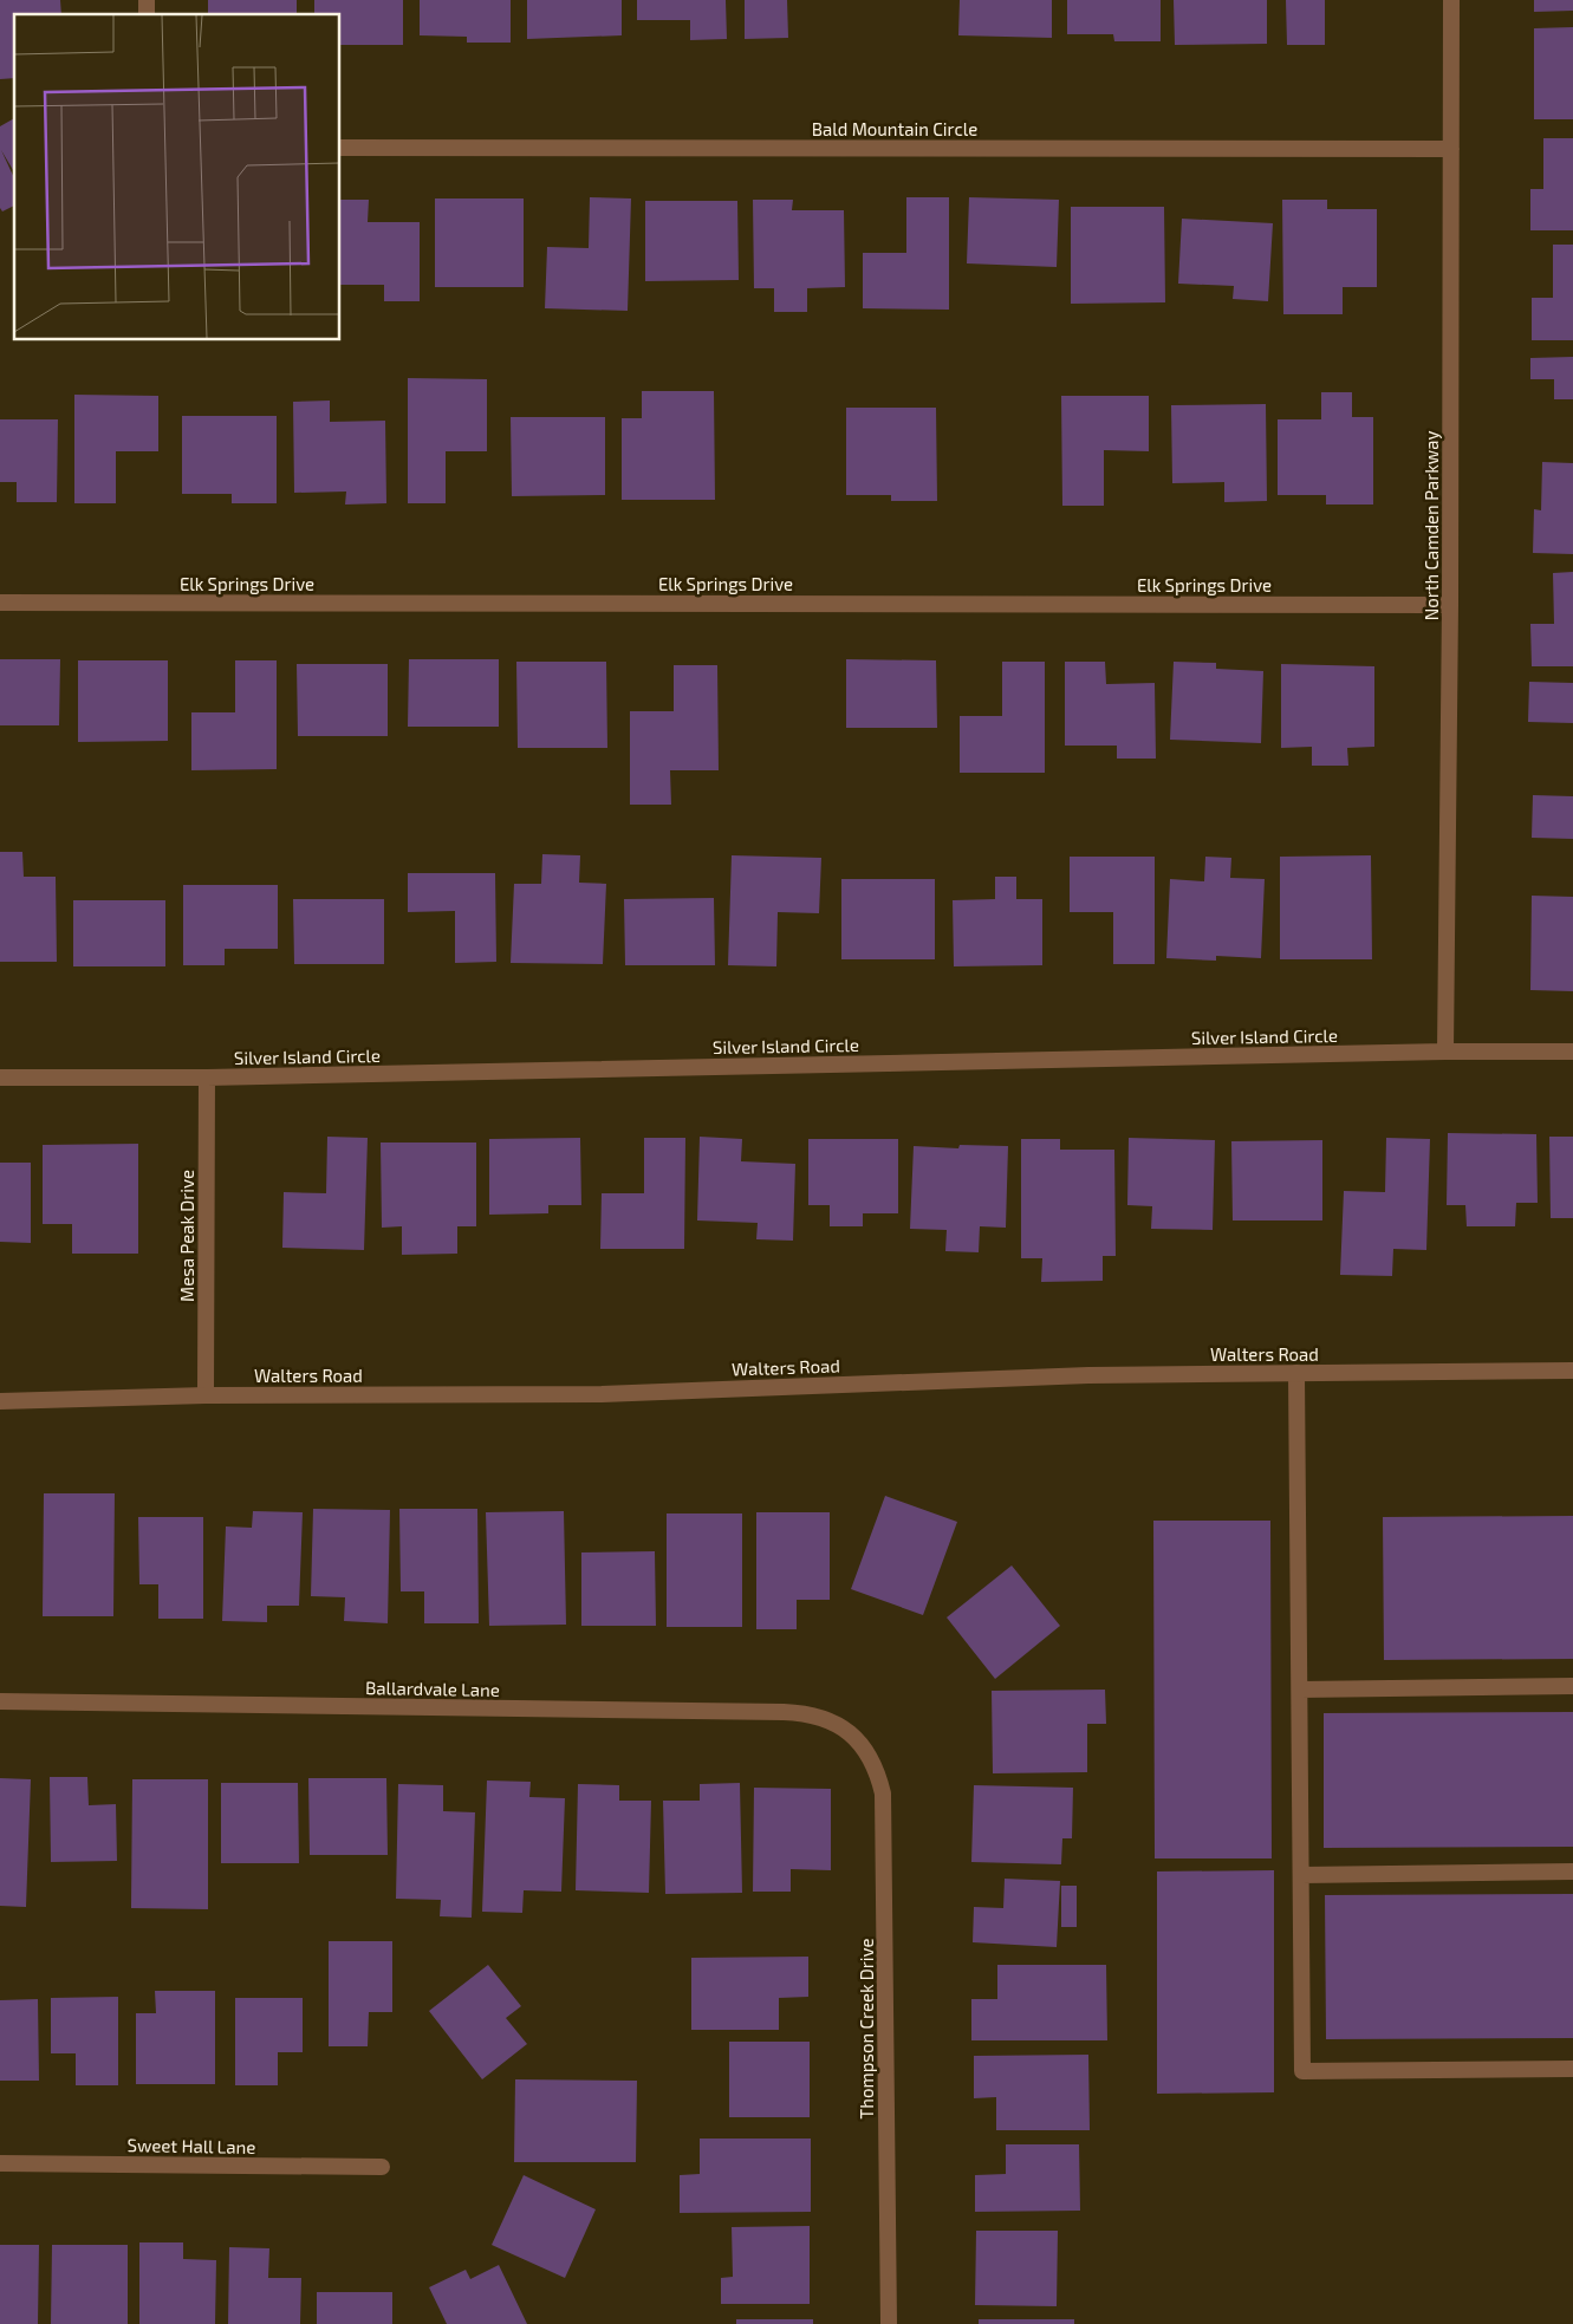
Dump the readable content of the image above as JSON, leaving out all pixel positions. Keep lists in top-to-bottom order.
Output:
{
  "streets": {
    "street": [
      "Bald Mountain Circle",
      "North Camden Parkway",
      "Elk Springs Drive",
      "Silver Island Circle",
      "Mesa Peak Drive",
      "Walters Road",
      "Ballardvale Lane",
      "Thompson Creek Drive",
      "Sweet Hall Lane"
    ]
  },
  "crossings": [
    ["Bald Mountain Circle", "North Camden Parkway"],
    ["North Camden Parkway", "Elk Springs Drive"],
    ["North Camden Parkway", "Silver Island Circle"],
    ["Silver Island Circle", "Mesa Peak Drive"],
    ["Mesa Peak Drive", "Walters Road"],
    ["Ballardvale Lane", "Thompson Creek Drive"]
  ]
}
